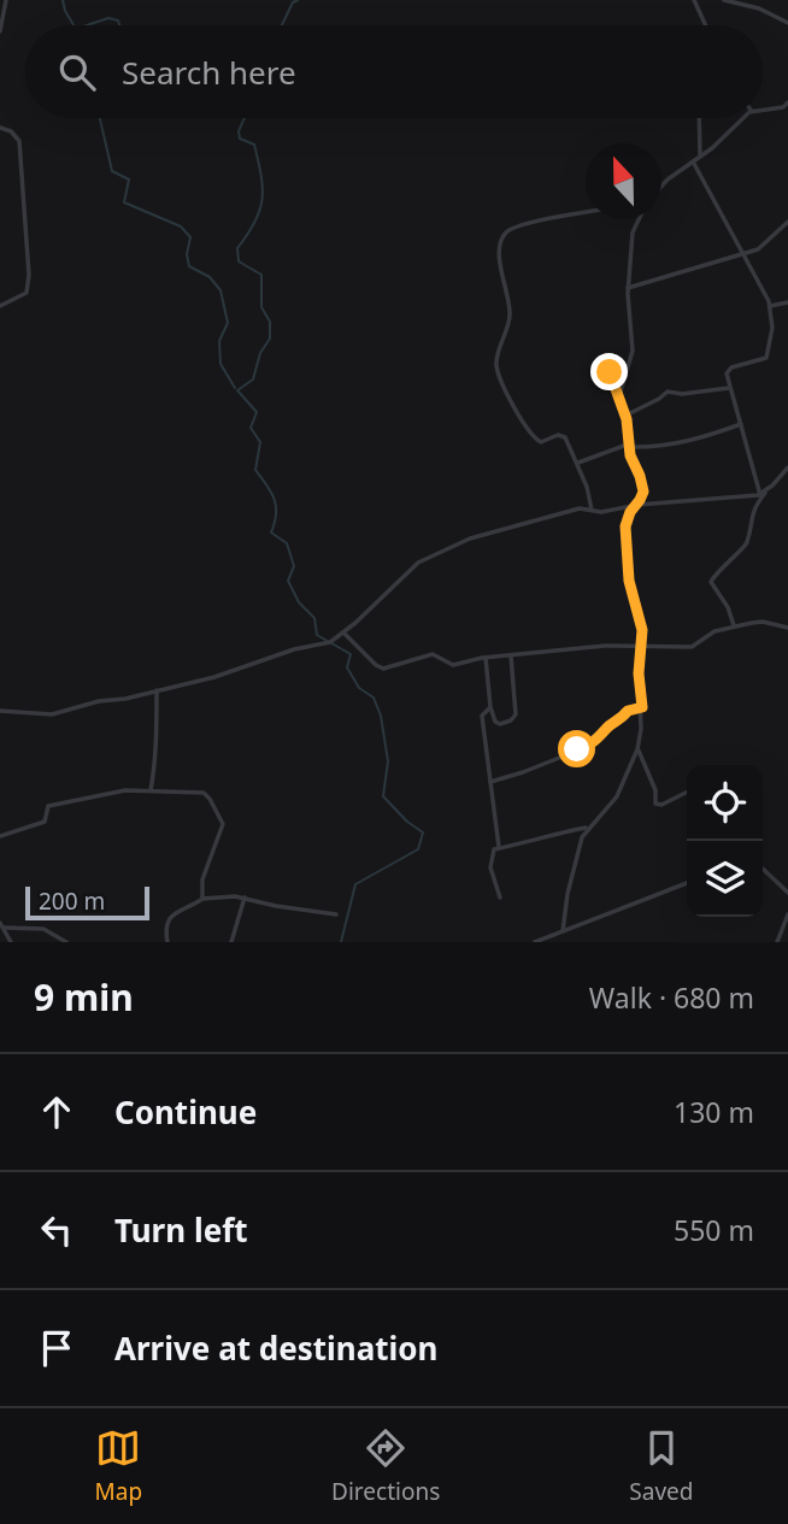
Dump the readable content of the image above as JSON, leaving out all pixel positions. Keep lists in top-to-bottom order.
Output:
{
  "scale_bar": "200 m",
  "north": "top",
  "page": {
    "search": "Search here",
    "scale": "200 m",
    "heading": ["9 min", "Walk · 680 m"],
    "list": [
      ["Continue", "130 m"],
      ["Turn left", "550 m"],
      "Arrive at destination"
    ],
    "nav": ["Map", "Directions", "Saved"]
  }
}
